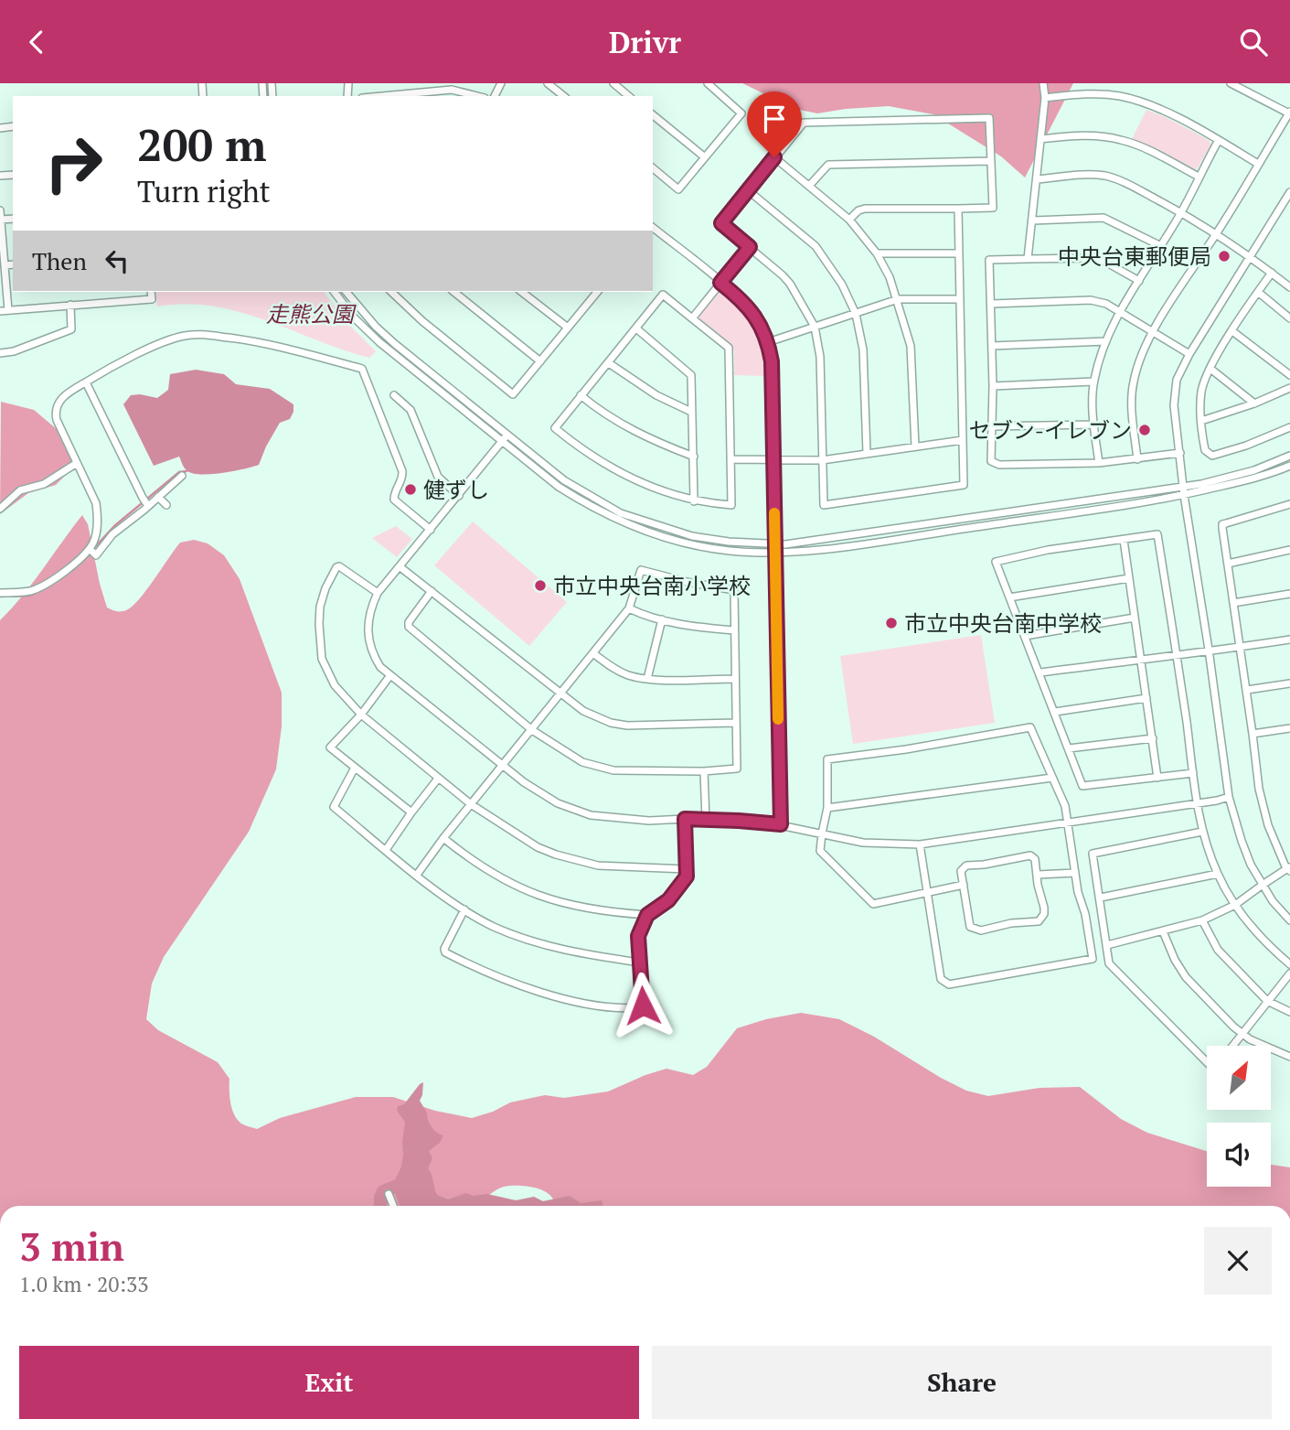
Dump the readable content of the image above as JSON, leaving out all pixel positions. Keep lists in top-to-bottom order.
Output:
{
  "parks": ["走熊公園"],
  "places": [
    "中央台東郵便局",
    "セブン-イレブン",
    "健ずし",
    "市立中央台南小学校",
    "市立中央台南中学校"
  ],
  "north": "top right",
  "page": {
    "header": "Drivr",
    "turn": ["200 m", "Turn right"],
    "then": "Then",
    "heading": ["3 min", "1.0 km · 20:33"],
    "buttons": ["Exit", "Share"]
  }
}
